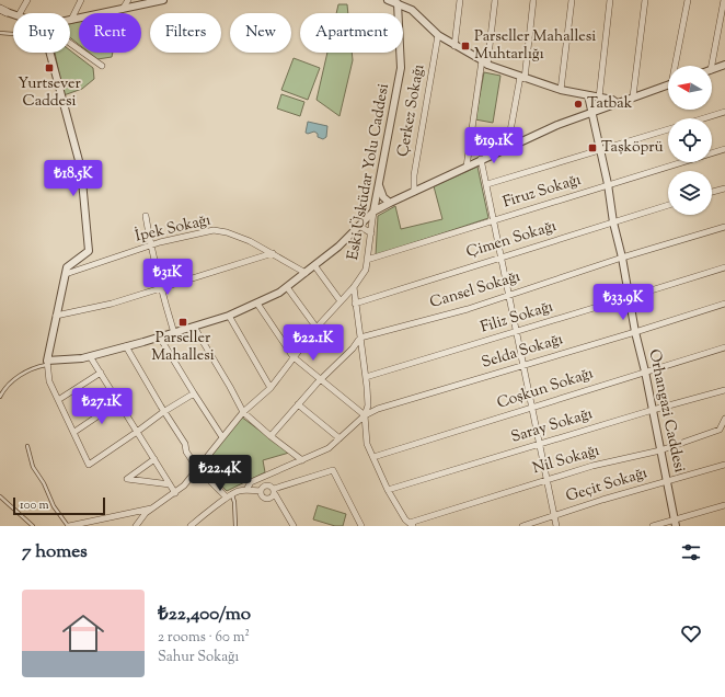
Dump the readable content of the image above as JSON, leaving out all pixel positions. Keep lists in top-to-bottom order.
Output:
{
  "streets": {
    "street": [
      "Çerkez Sokağı",
      "Eski Üsküdar Yolu Caddesi",
      "Firuz Sokağı",
      "İpek Sokağı",
      "Çimen Sokağı",
      "Cansel Sokağı",
      "Filiz Sokağı",
      "Selda Sokağı",
      "Coşkun Sokağı",
      "Orhangazi Caddesi",
      "Saray Sokağı",
      "Nil Sokağı",
      "Geçit Sokağı"
    ]
  },
  "crossings": [
    ["Eski Üsküdar Yolu Caddesi", "Firuz Sokağı"],
    ["Firuz Sokağı", "Orhangazi Caddesi"],
    ["Çimen Sokağı", "Orhangazi Caddesi"],
    ["Cansel Sokağı", "Orhangazi Caddesi"],
    ["Filiz Sokağı", "Orhangazi Caddesi"],
    ["Selda Sokağı", "Orhangazi Caddesi"],
    ["Coşkun Sokağı", "Orhangazi Caddesi"],
    ["Orhangazi Caddesi", "Saray Sokağı"],
    ["Orhangazi Caddesi", "Nil Sokağı"],
    ["Orhangazi Caddesi", "Geçit Sokağı"]
  ],
  "places": {
    "transit": [
      "Parseller Mahallesi Muhtarlığı",
      "Yurtsever Caddesi",
      "Taşköprü",
      "Parseller Mahallesi"
    ],
    "other": ["Tatbak"]
  },
  "scale_bar": "100 m",
  "north": "left",
  "page": {
    "chip": [
      "Buy",
      "Rent",
      "Filters",
      "New",
      "Apartment"
    ],
    "price": [
      "₺19.1K",
      "₺18.5K",
      "₺31K",
      "₺33.9K",
      "₺22.1K",
      "₺27.1K",
      "₺22.4K"
    ],
    "scale": "100 m",
    "heading": "7 homes",
    "list": [
      {
        "name": "₺22,400/mo",
        "note": "2 rooms · 60 m² · Sahur Sokağı"
      }
    ]
  }
}
